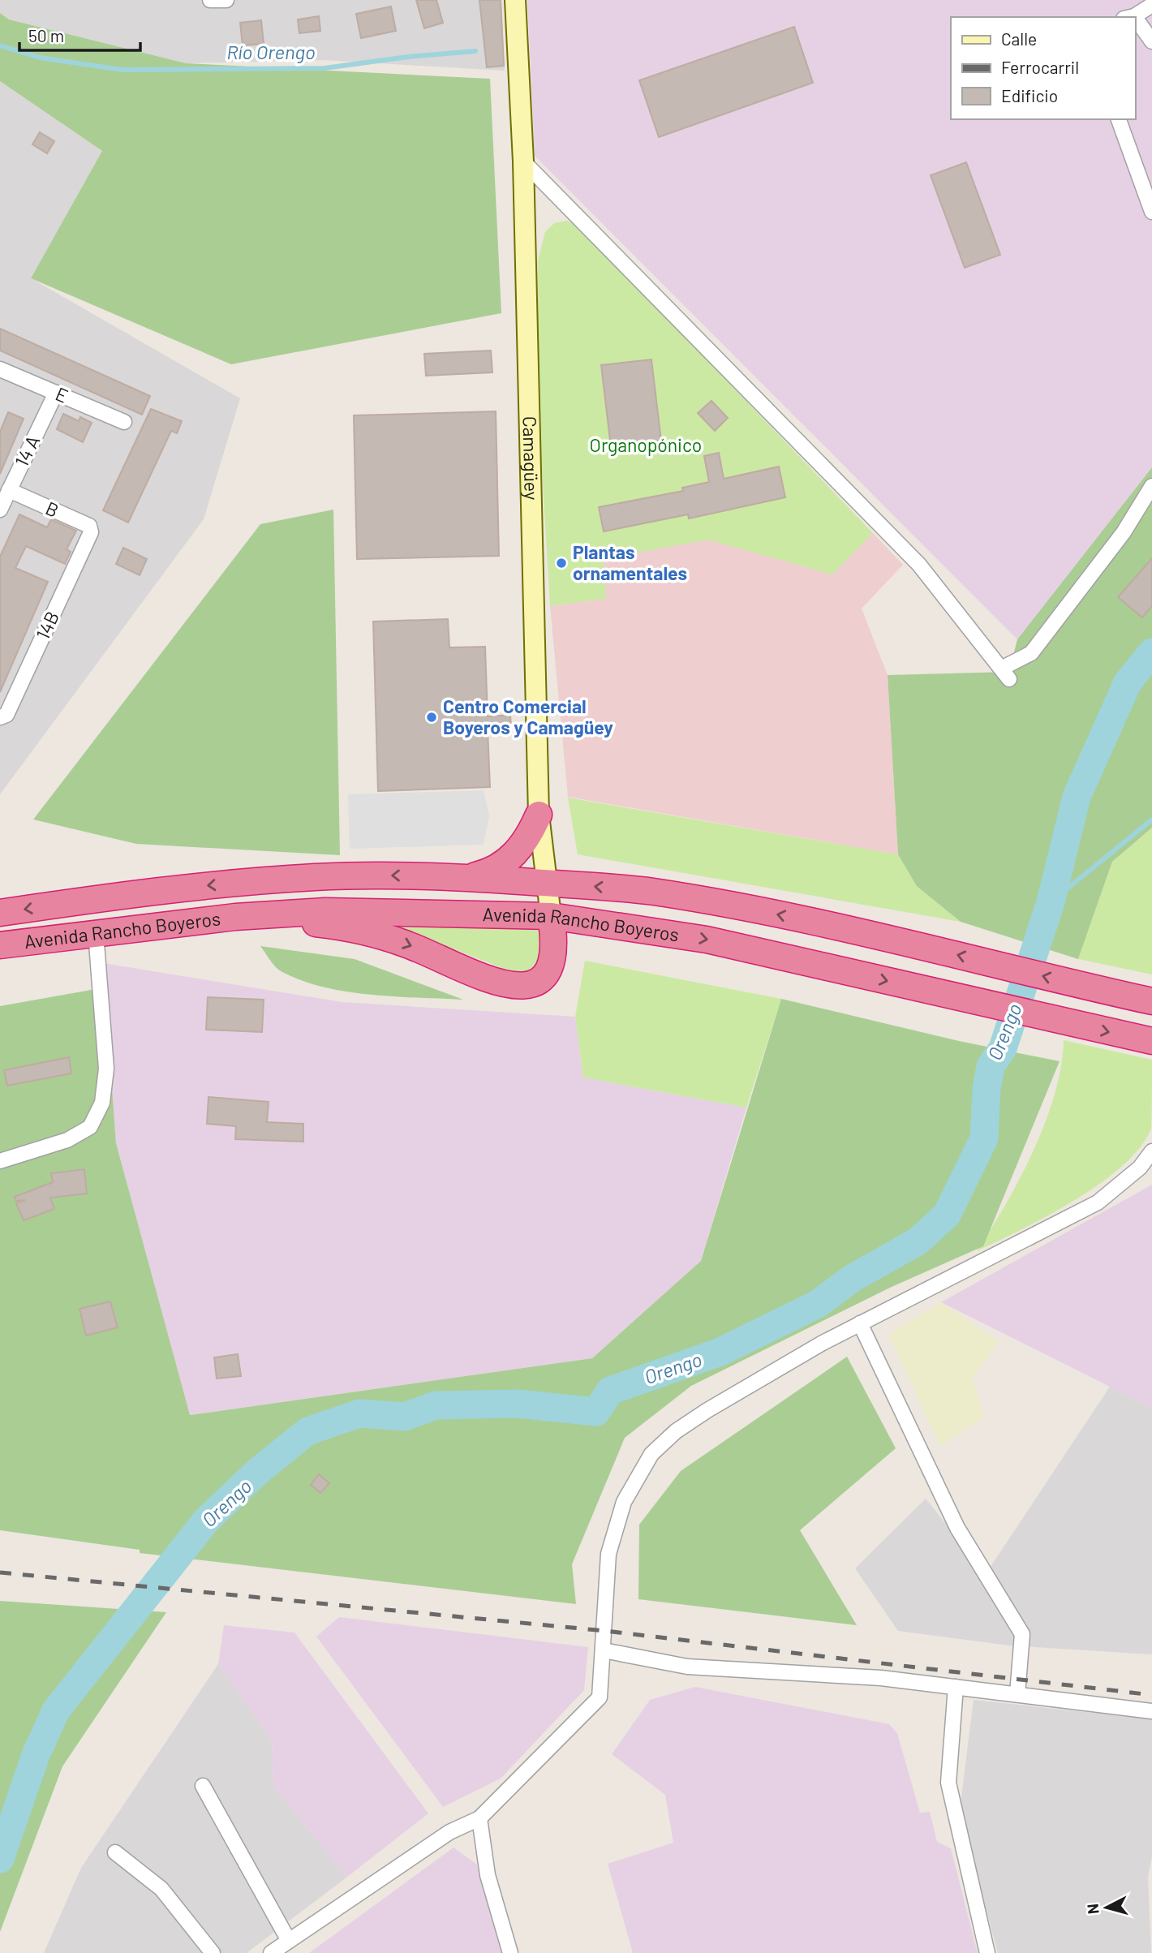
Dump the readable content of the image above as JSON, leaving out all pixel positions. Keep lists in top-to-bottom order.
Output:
{
  "streets": {
    "highway": ["Avenida Rancho Boyeros"],
    "main road": ["Camagüey"],
    "street": [
      "E",
      "14 A",
      "B",
      "14B"
    ]
  },
  "crossings": [
    ["E", "14 A"],
    ["14 A", "B"],
    ["Camagüey", "Avenida Rancho Boyeros"],
    ["B", "14B"]
  ],
  "water": ["Río Orengo", "Orengo"],
  "parks": ["Organopónico"],
  "places": ["Plantas ornamentales", "Centro Comercial Boyeros y Camagüey"],
  "legend": ["Calle", "Ferrocarril", "Edificio"],
  "scale_bar": "50 m",
  "north": "left"
}
